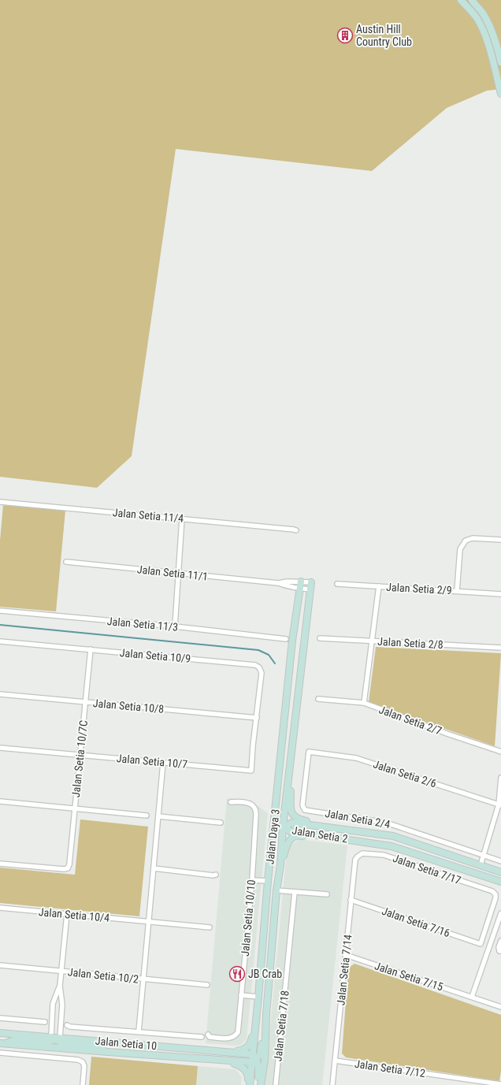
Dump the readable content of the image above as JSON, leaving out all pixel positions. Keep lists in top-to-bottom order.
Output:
{
  "streets": {
    "street": [
      "Jalan Setia 11/4",
      "Jalan Setia 11/1",
      "Jalan Setia 2/9",
      "Jalan Setia 11/3",
      "Jalan Setia 2/8",
      "Jalan Setia 10/9",
      "Jalan Setia 10/8",
      "Jalan Setia 2/7",
      "Jalan Setia 10/7C",
      "Jalan Setia 10/7",
      "Jalan Setia 2/6",
      "Jalan Setia 2/4",
      "Jalan Setia 2",
      "Jalan Daya 3",
      "Jalan Setia 7/17",
      "Jalan Setia 10/4",
      "Jalan Setia 10/10",
      "Jalan Setia 7/16",
      "Jalan Setia 7/14",
      "Jalan Setia 10/2",
      "Jalan Setia 7/15",
      "Jalan Setia 7/18",
      "Jalan Setia 10",
      "Jalan Setia 7/12"
    ]
  },
  "crossings": [
    ["Jalan Setia 11/1", "Jalan Daya 3"],
    ["Jalan Setia 10/9", "Jalan Setia 10/8"],
    ["Jalan Setia 10/9", "Jalan Setia 10/7C"],
    ["Jalan Setia 10/9", "Jalan Setia 10/7"],
    ["Jalan Setia 10/8", "Jalan Setia 10/7C"],
    ["Jalan Setia 10/8", "Jalan Setia 10/7"],
    ["Jalan Setia 10/7C", "Jalan Setia 10/7"],
    ["Jalan Setia 2/6", "Jalan Setia 2/4"],
    ["Jalan Setia 2", "Jalan Daya 3"],
    ["Jalan Daya 3", "Jalan Setia 10"],
    ["Jalan Setia 7/17", "Jalan Setia 7/16"],
    ["Jalan Setia 7/17", "Jalan Setia 7/14"],
    ["Jalan Setia 7/16", "Jalan Setia 7/14"],
    ["Jalan Setia 7/14", "Jalan Setia 7/15"],
    ["Jalan Setia 7/14", "Jalan Setia 7/12"]
  ],
  "places": {
    "building": ["Austin Hill Country Club"],
    "restaurant": ["JB Crab"]
  }
}
